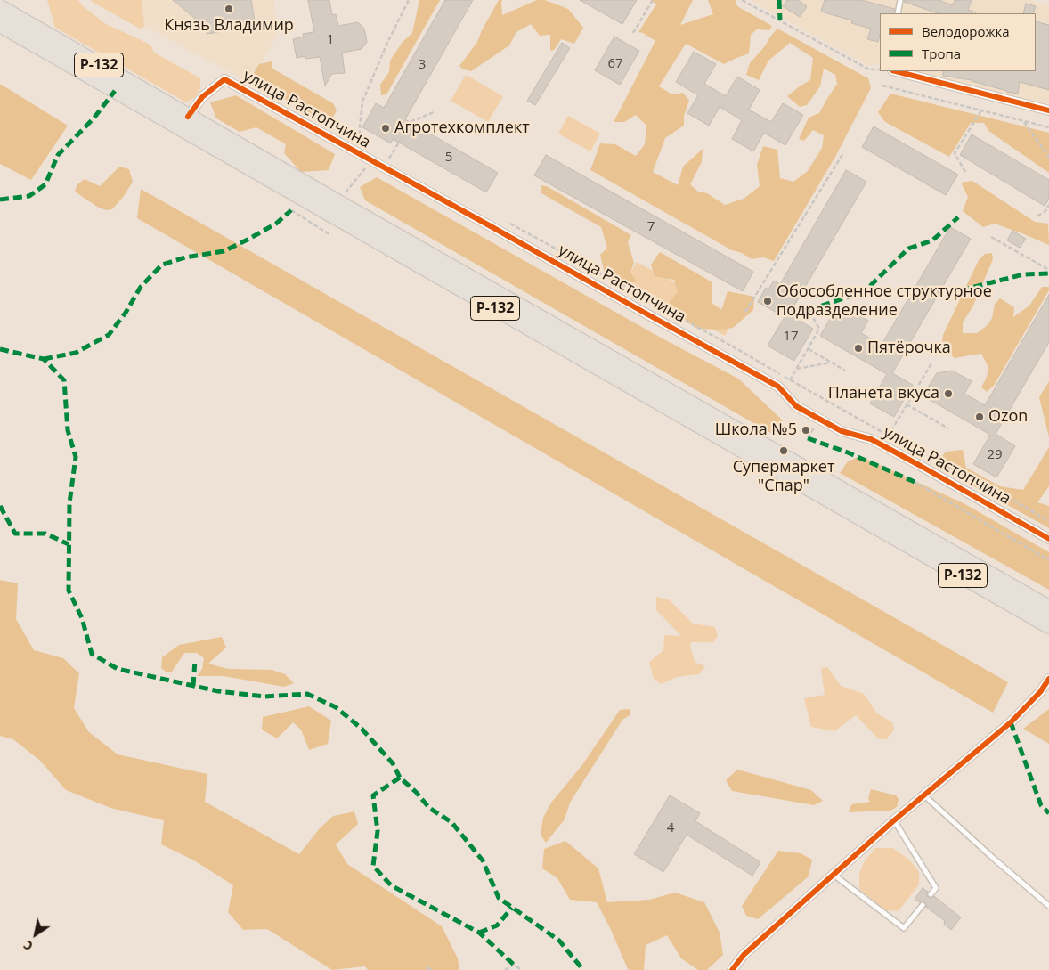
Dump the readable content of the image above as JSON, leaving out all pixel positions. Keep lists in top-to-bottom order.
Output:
{
  "streets": {
    "highway": ["Р-132"],
    "street": ["улица Растопчина"]
  },
  "crossings": [
    ["Р-132", "улица Растопчина"]
  ],
  "places": [
    "Князь Владимир",
    "Агротехкомплект",
    "Обособленное структурное подразделение",
    "Пятёрочка",
    "Планета вкуса",
    "Ozon",
    "Школа №5",
    "Супермаркет \"Спар\""
  ],
  "house_numbers": [
    "1",
    "67",
    "3",
    "5",
    "7",
    "17",
    "29",
    "4"
  ],
  "legend": ["Велодорожка", "Тропа"],
  "north": "bottom left"
}
